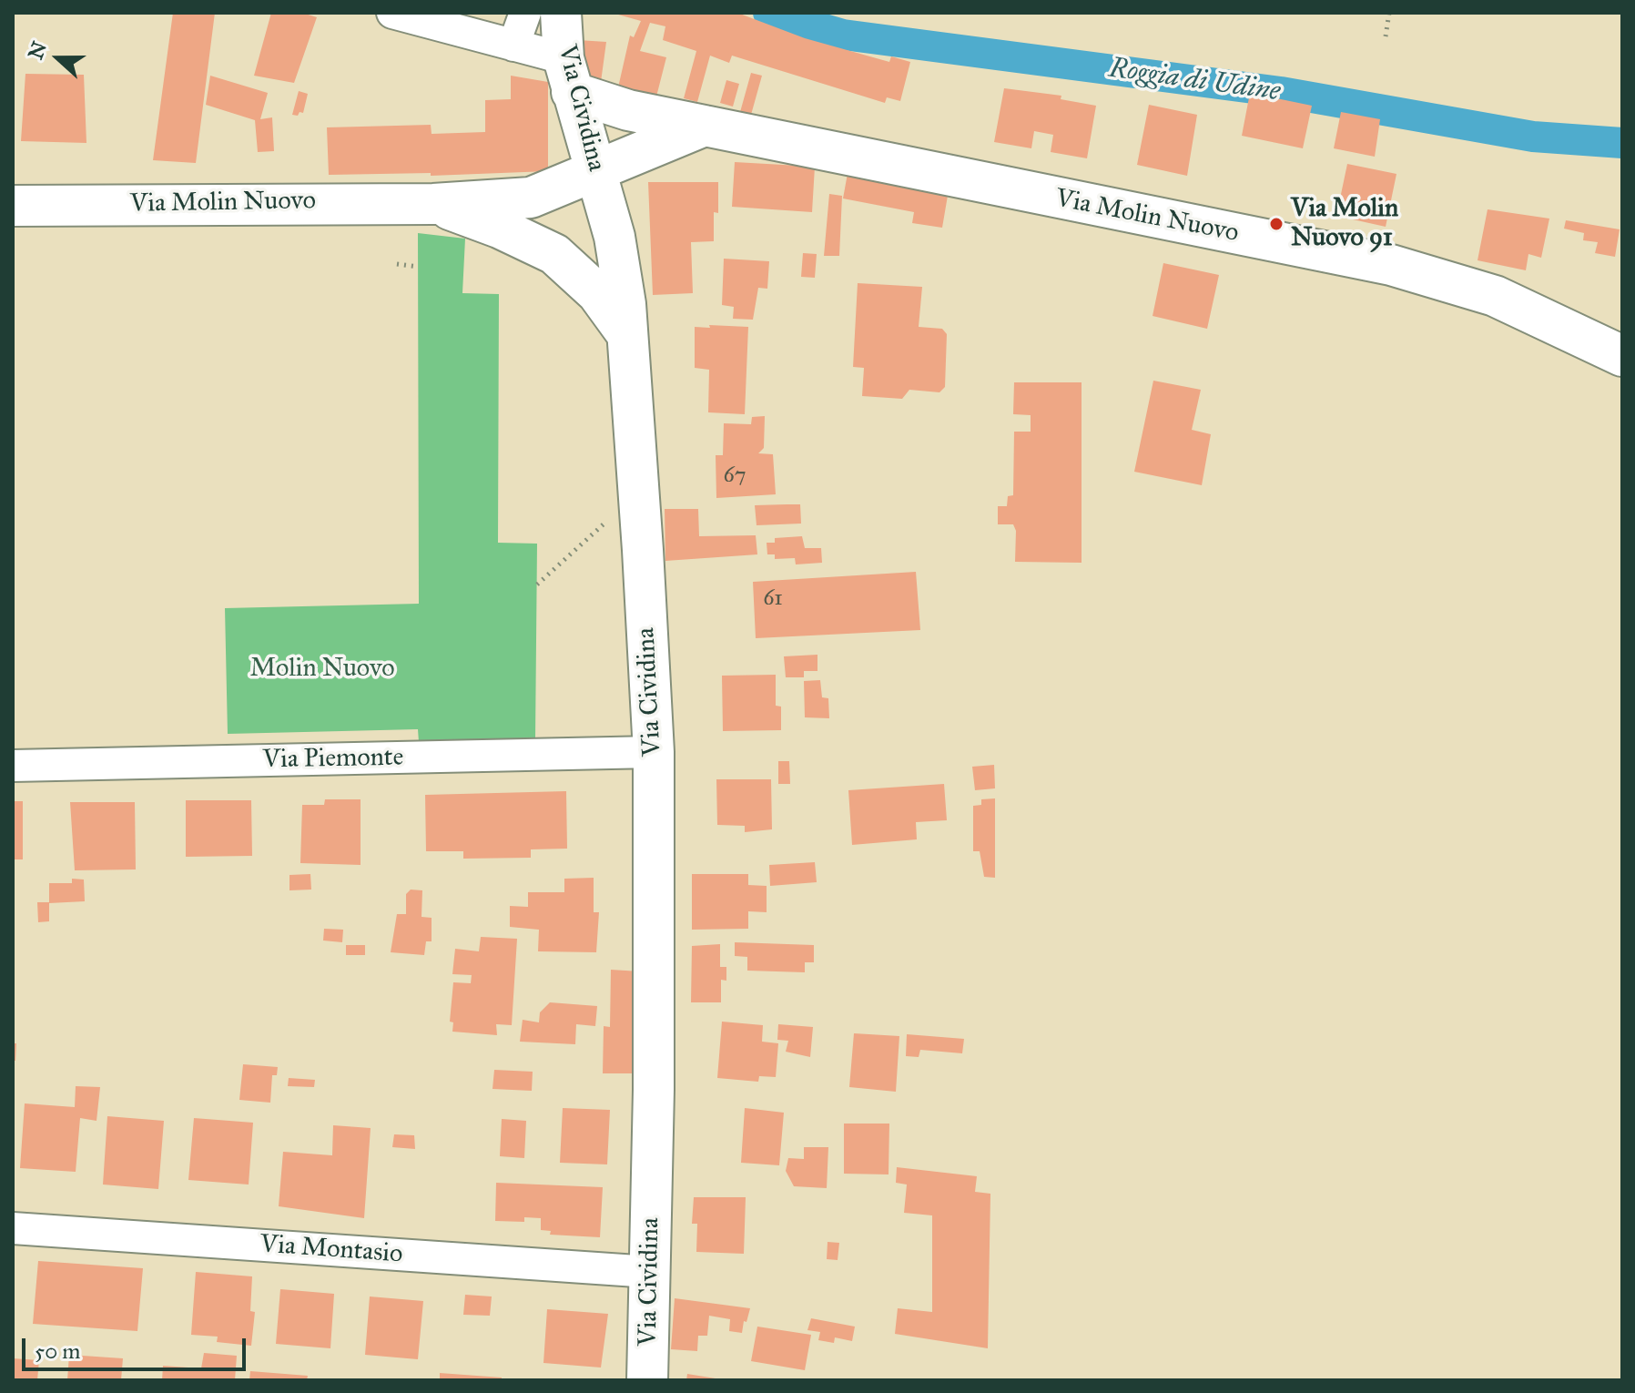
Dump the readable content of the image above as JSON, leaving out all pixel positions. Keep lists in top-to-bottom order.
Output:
{
  "streets": {
    "street": [
      "Via Cividina",
      "Via Molin Nuovo",
      "Via Piemonte",
      "Via Montasio"
    ]
  },
  "crossings": [
    ["Via Cividina", "Via Molin Nuovo"],
    ["Via Cividina", "Via Piemonte"],
    ["Via Cividina", "Via Montasio"]
  ],
  "water": ["Roggia di Udine"],
  "parks": ["Molin Nuovo"],
  "places": ["Via Molin Nuovo 91"],
  "house_numbers": ["67", "61"],
  "scale_bar": "50 m",
  "north": "left"
}
